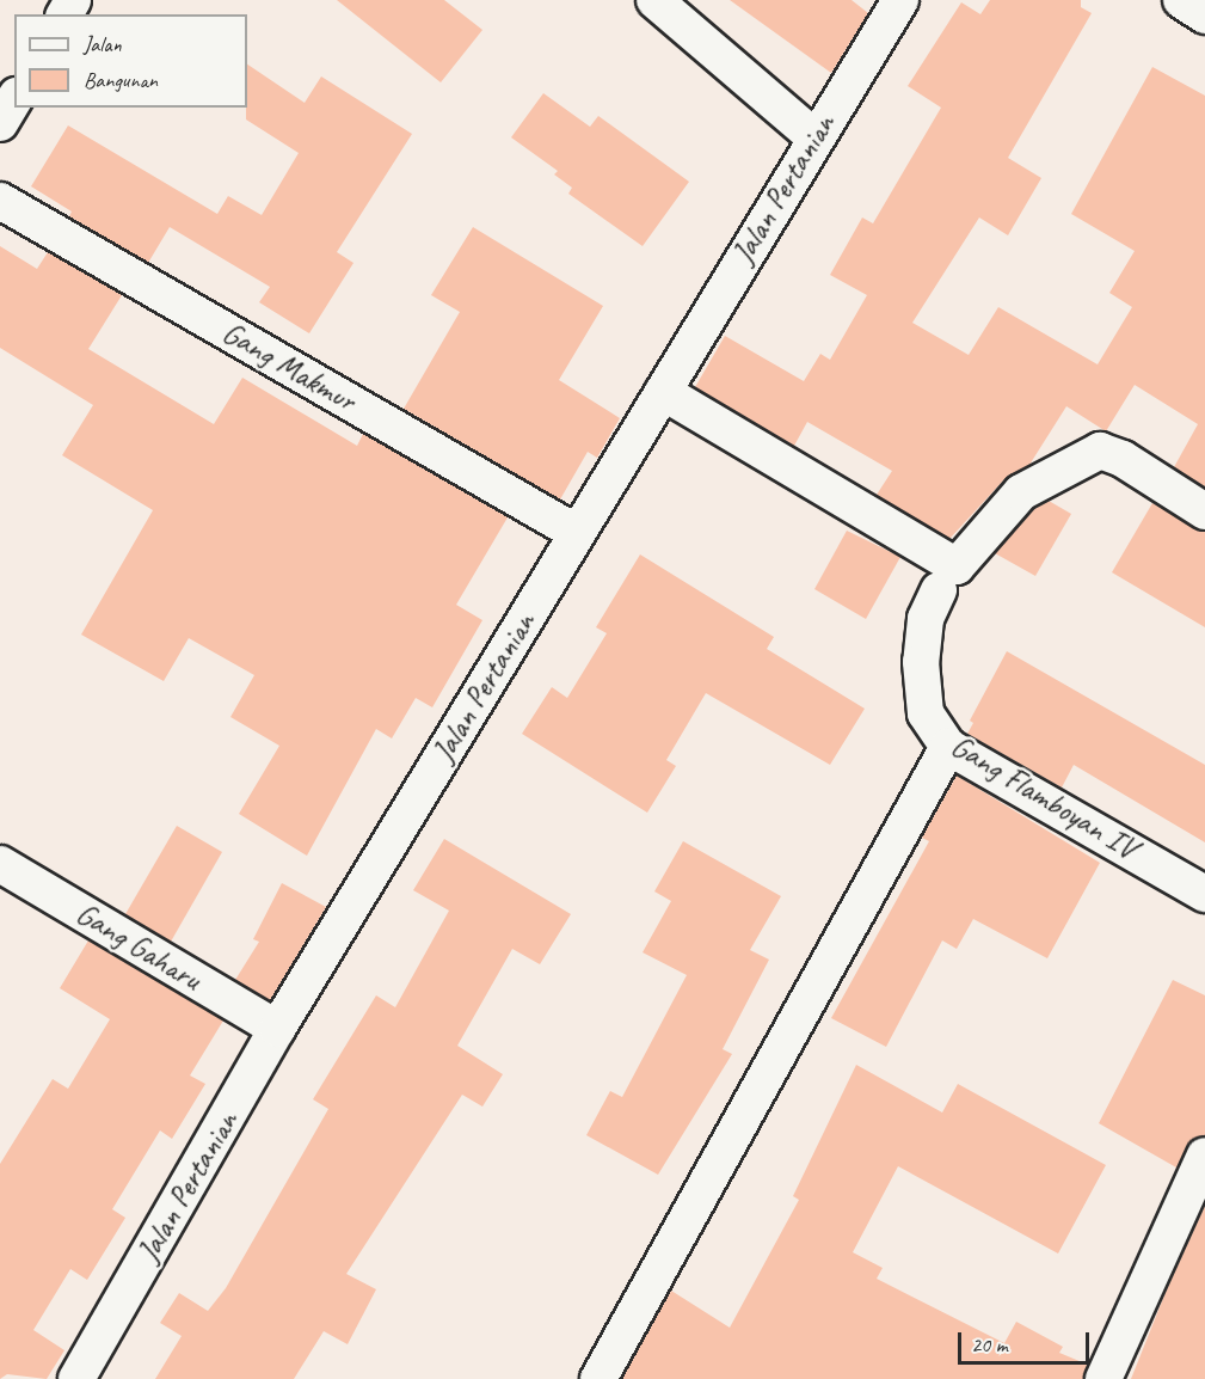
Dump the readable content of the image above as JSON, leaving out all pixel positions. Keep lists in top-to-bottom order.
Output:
{
  "streets": {
    "street": [
      "Jalan Pertanian",
      "Gang Makmur",
      "Gang Flamboyan IV",
      "Gang Gaharu"
    ]
  },
  "crossings": [
    ["Jalan Pertanian", "Gang Makmur"],
    ["Jalan Pertanian", "Gang Gaharu"]
  ],
  "legend": ["Jalan", "Bangunan"],
  "scale_bar": "20 m"
}
